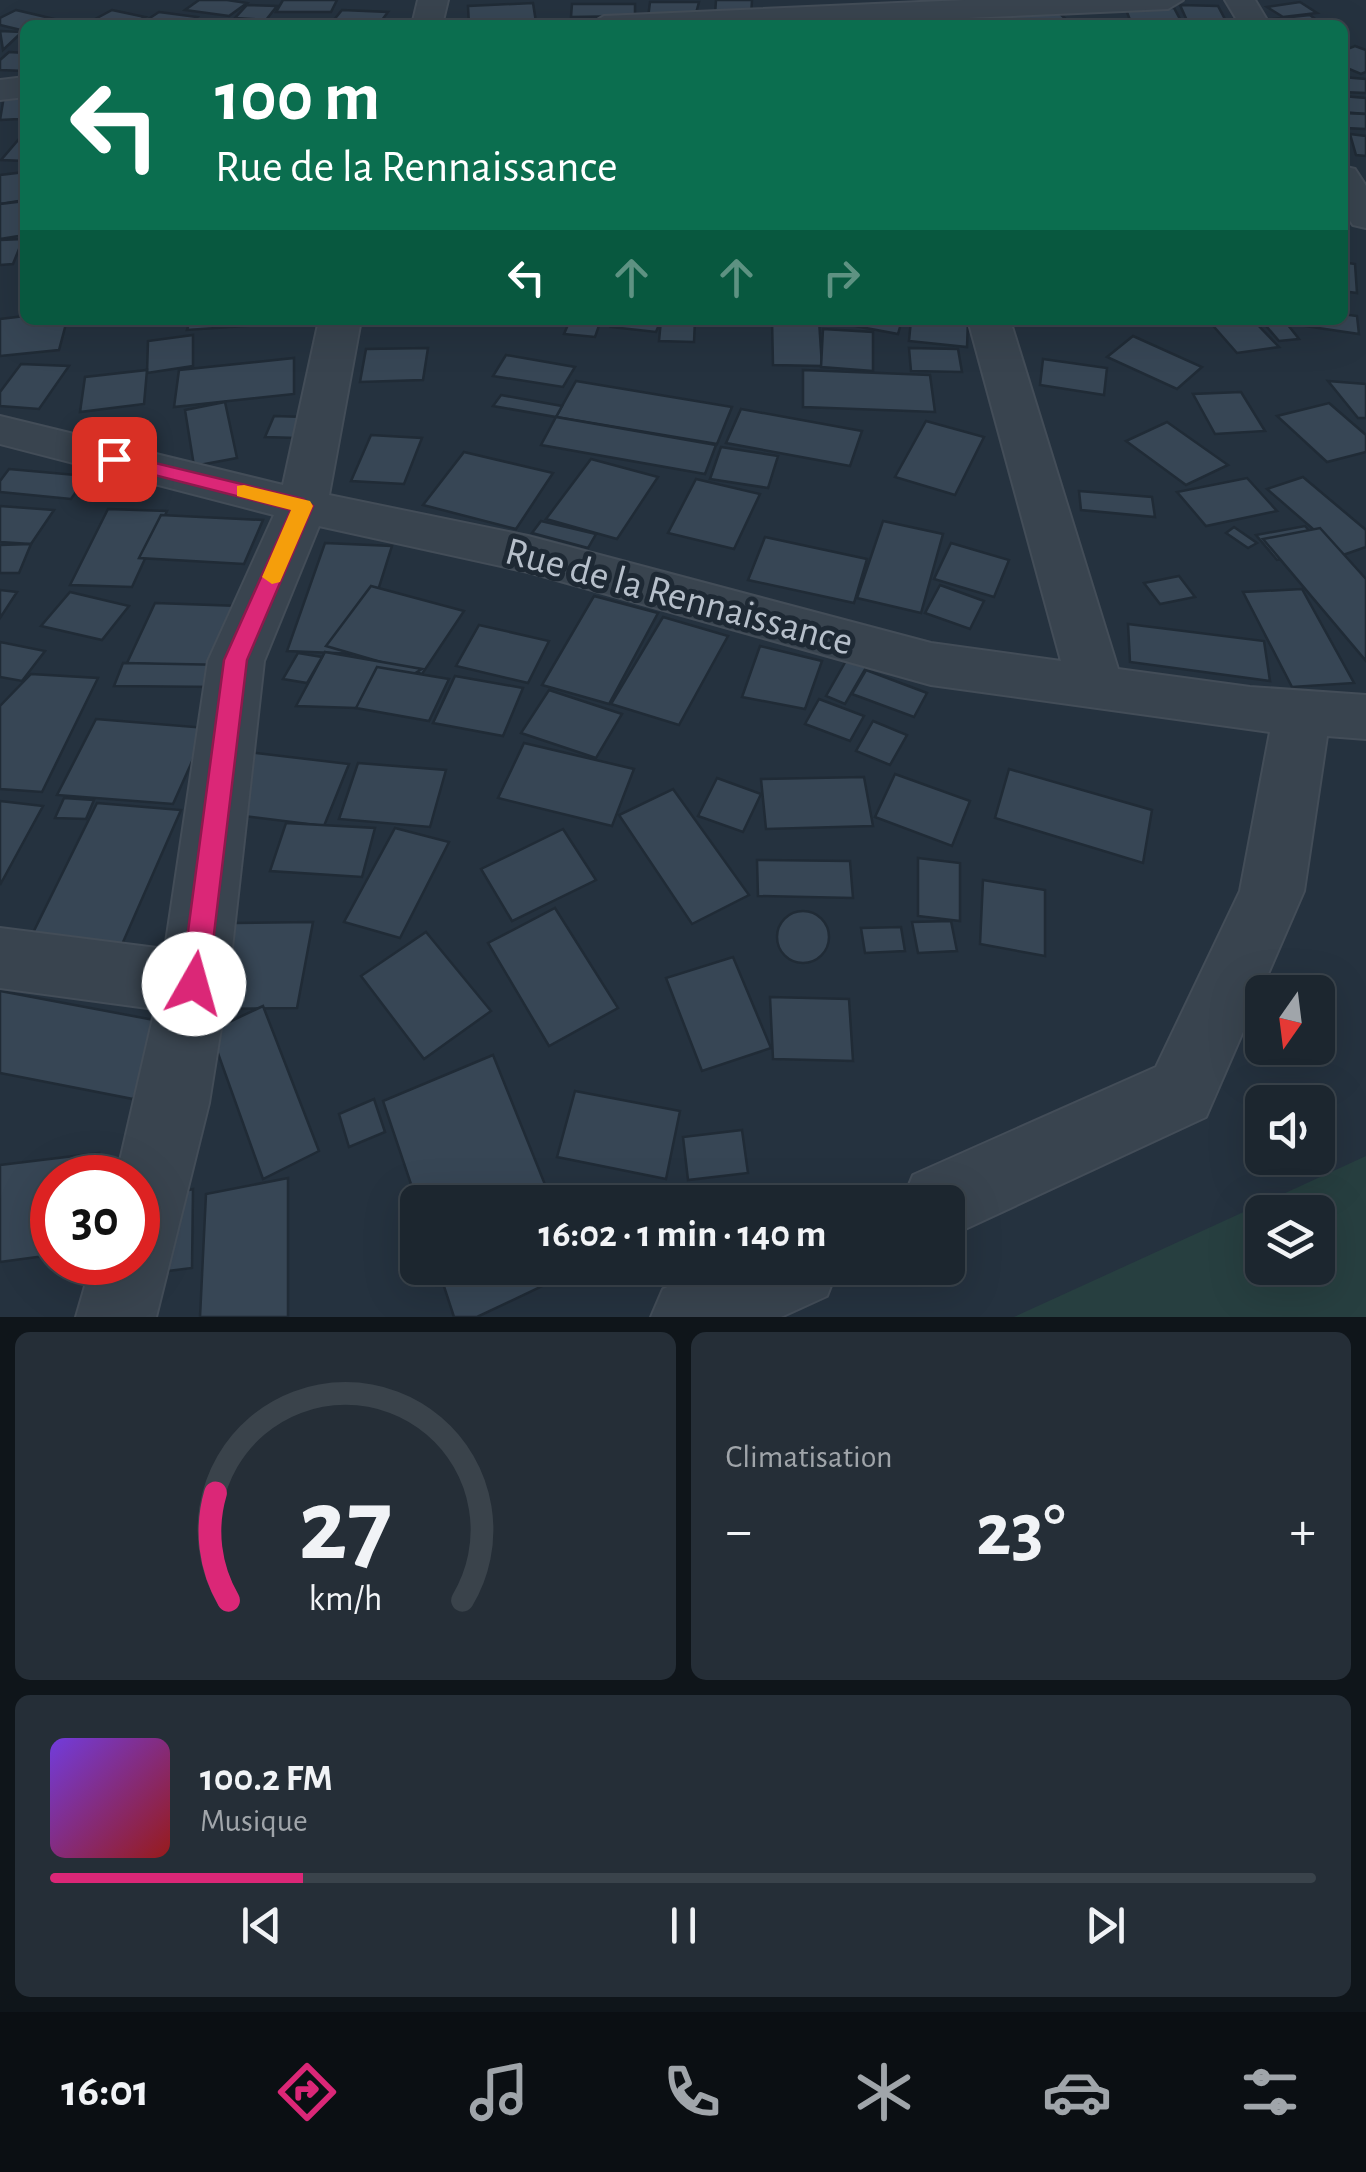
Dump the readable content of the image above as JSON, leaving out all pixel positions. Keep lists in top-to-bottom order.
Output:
{
  "streets": {
    "street": ["Rue de la Rennaissance"]
  },
  "north": "bottom",
  "page": {
    "turn": ["100 m", "Rue de la Rennaissance"],
    "limit": "30",
    "trip": "16:02 · 1 min · 140 m",
    "tile": "Climatisation",
    "heat": ["−", "23°", "+"],
    "song": ["100.2 FM", "Musique"],
    "tabs": "16:01",
    "gauge": ["27", "km/h"]
  }
}
